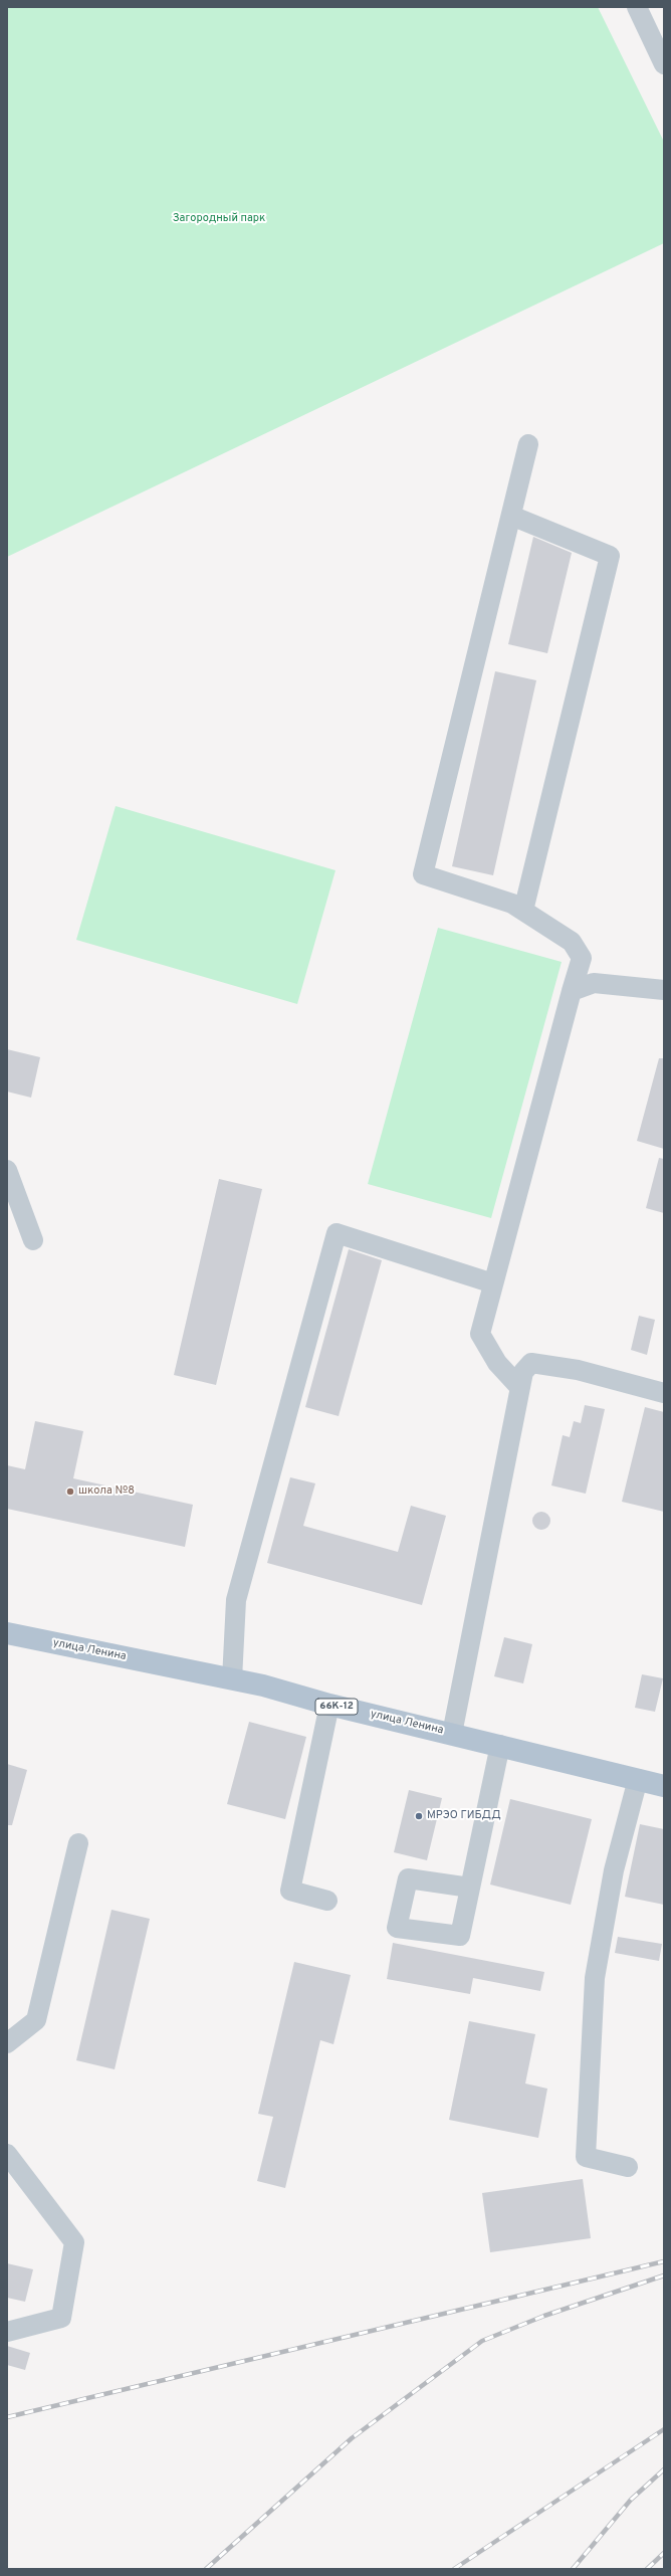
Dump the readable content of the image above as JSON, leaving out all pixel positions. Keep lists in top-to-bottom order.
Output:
{
  "streets": {
    "main road": ["улица Ленина", "66К-12"]
  },
  "parks": ["Загородный парк"],
  "places": ["школа №8", "МРЭО ГИБДД"]
}
